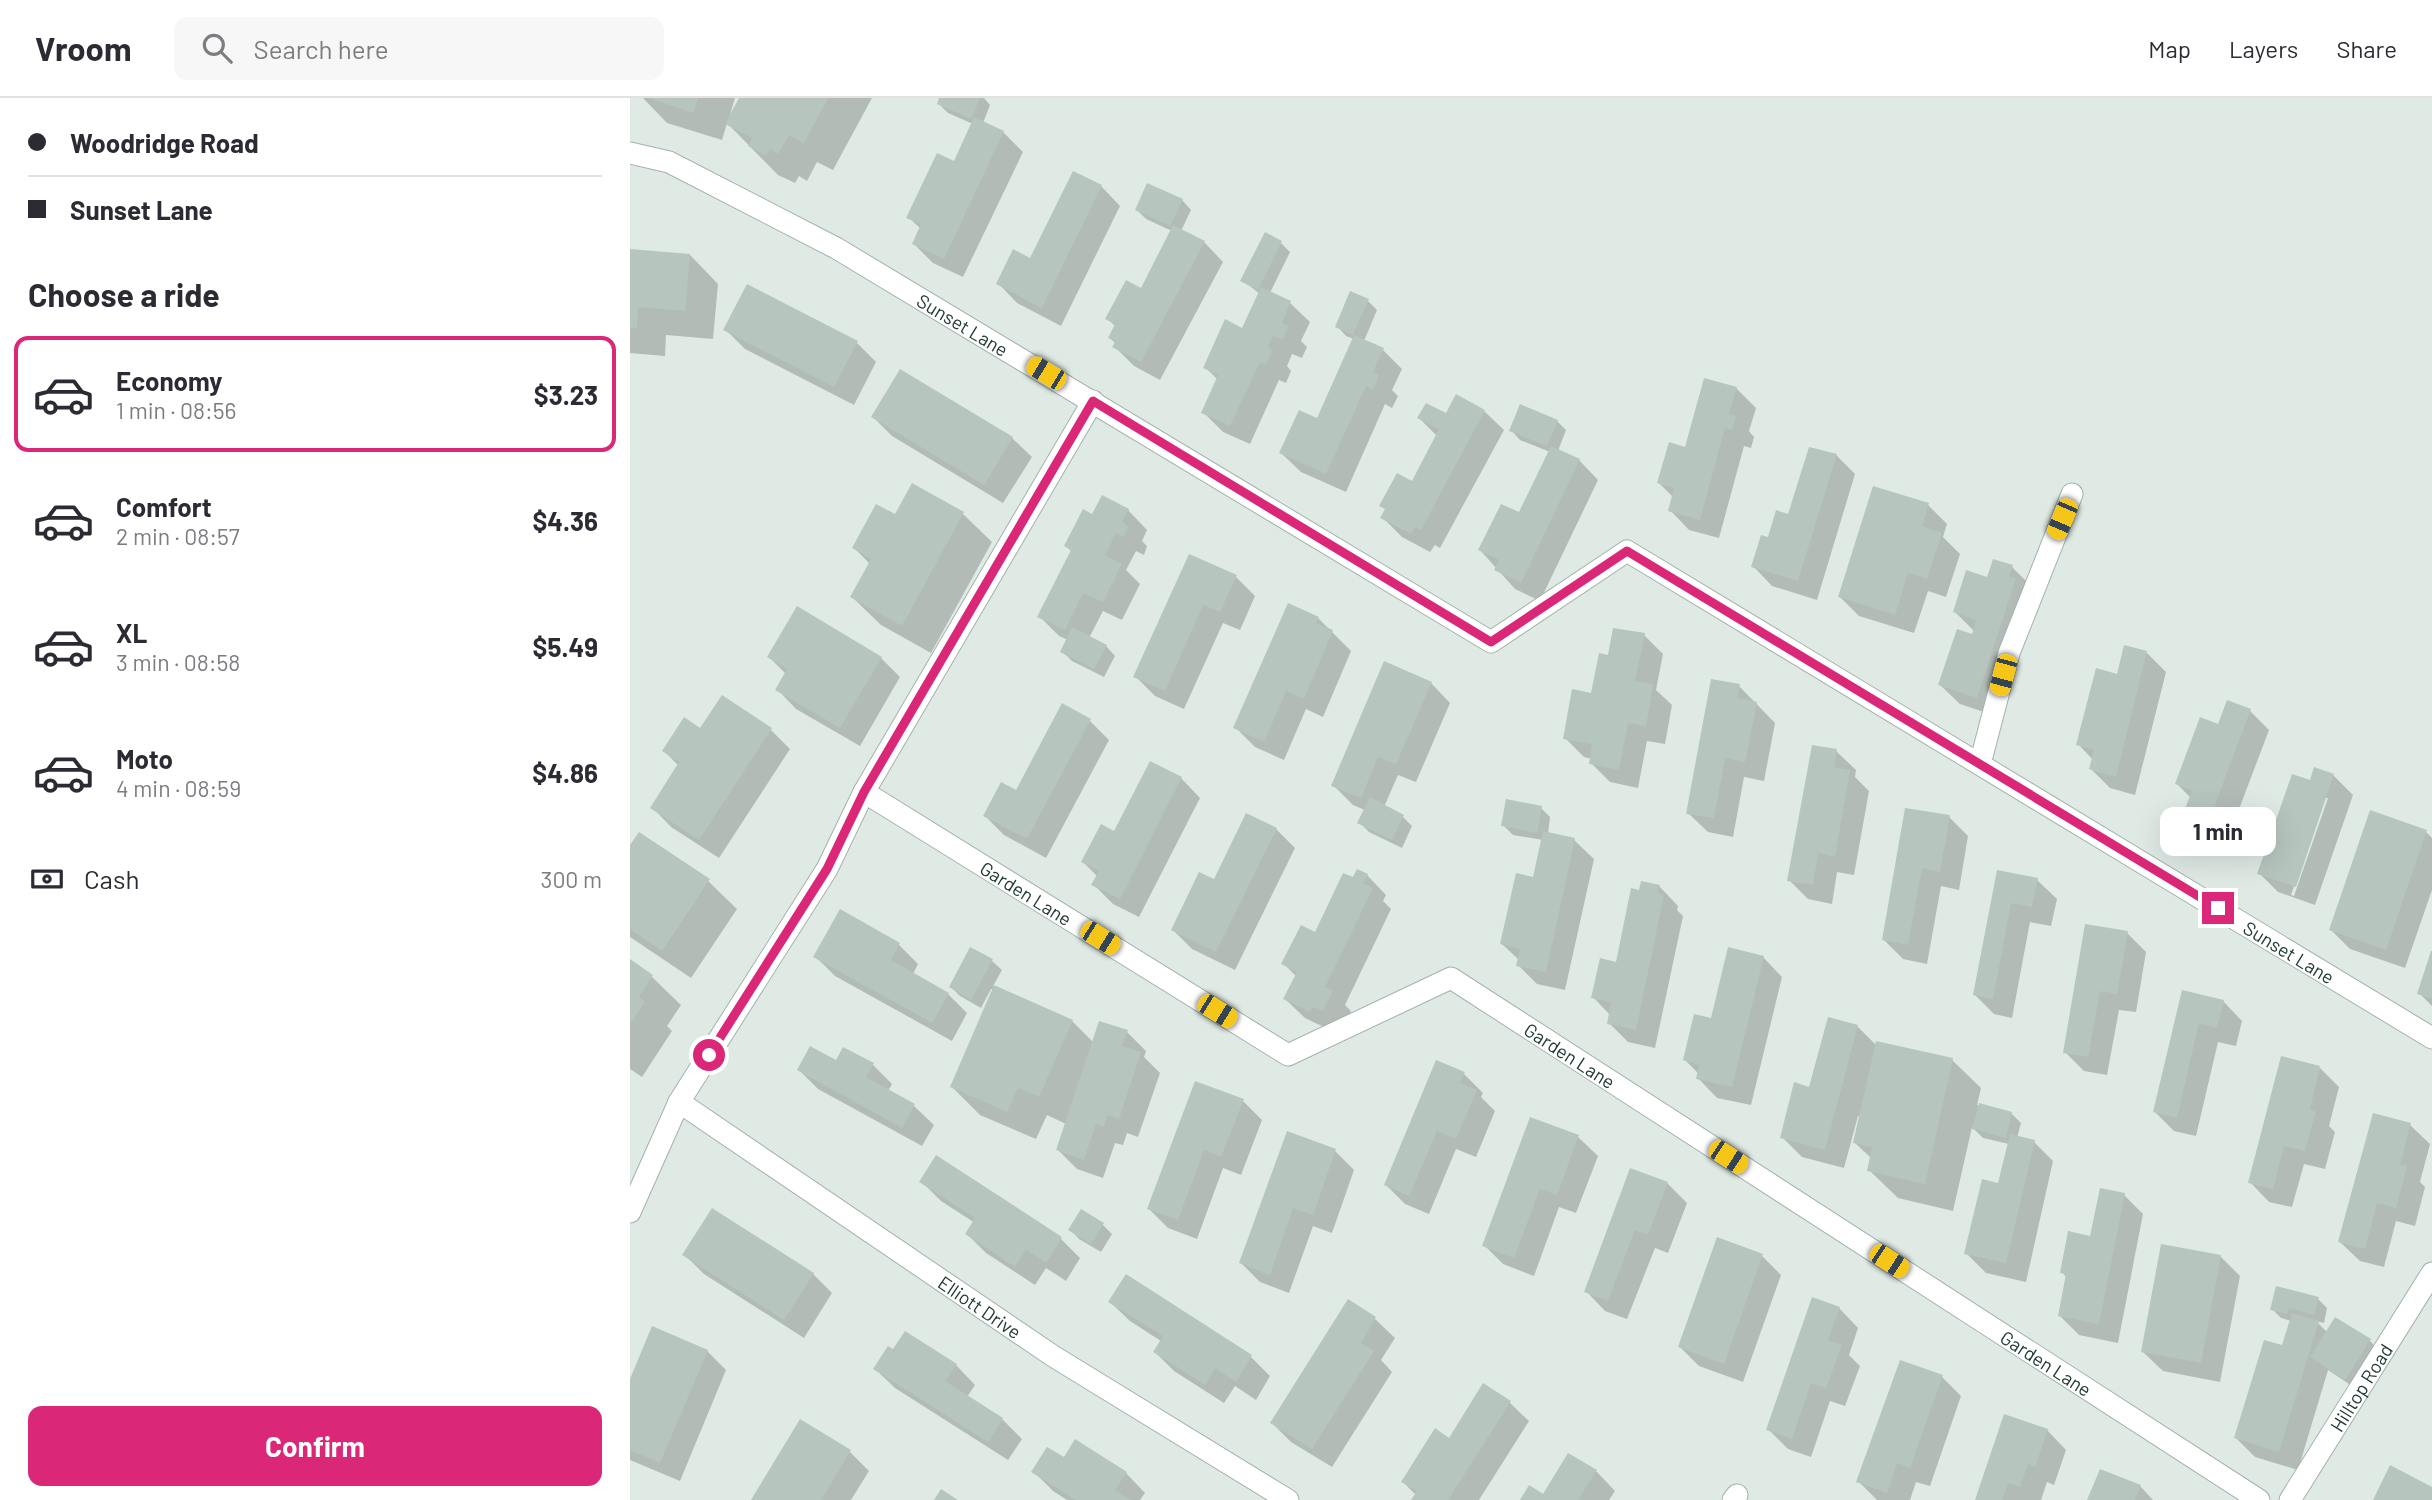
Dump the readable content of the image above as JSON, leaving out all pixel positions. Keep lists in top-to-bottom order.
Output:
{
  "streets": {
    "street": [
      "Sunset Lane",
      "Garden Lane",
      "Elliott Drive",
      "Hilltop Road"
    ]
  },
  "page": {
    "header": "Vroom",
    "search": "Search here",
    "nav": ["Map", "Layers", "Share"],
    "banner": ["Woodridge Road", "Sunset Lane"],
    "heading": "Choose a ride",
    "list": [
      {
        "name": "Economy",
        "note": "1 min · 08:56",
        "value": "$3.23"
      },
      {
        "name": "Comfort",
        "note": "2 min · 08:57",
        "value": "$4.36"
      },
      {
        "name": "XL",
        "note": "3 min · 08:58",
        "value": "$5.49"
      },
      {
        "name": "Moto",
        "note": "4 min · 08:59",
        "value": "$4.86"
      }
    ],
    "bubble": "1 min",
    "pay": ["Cash", "300 m"],
    "buttons": "Confirm"
  }
}
